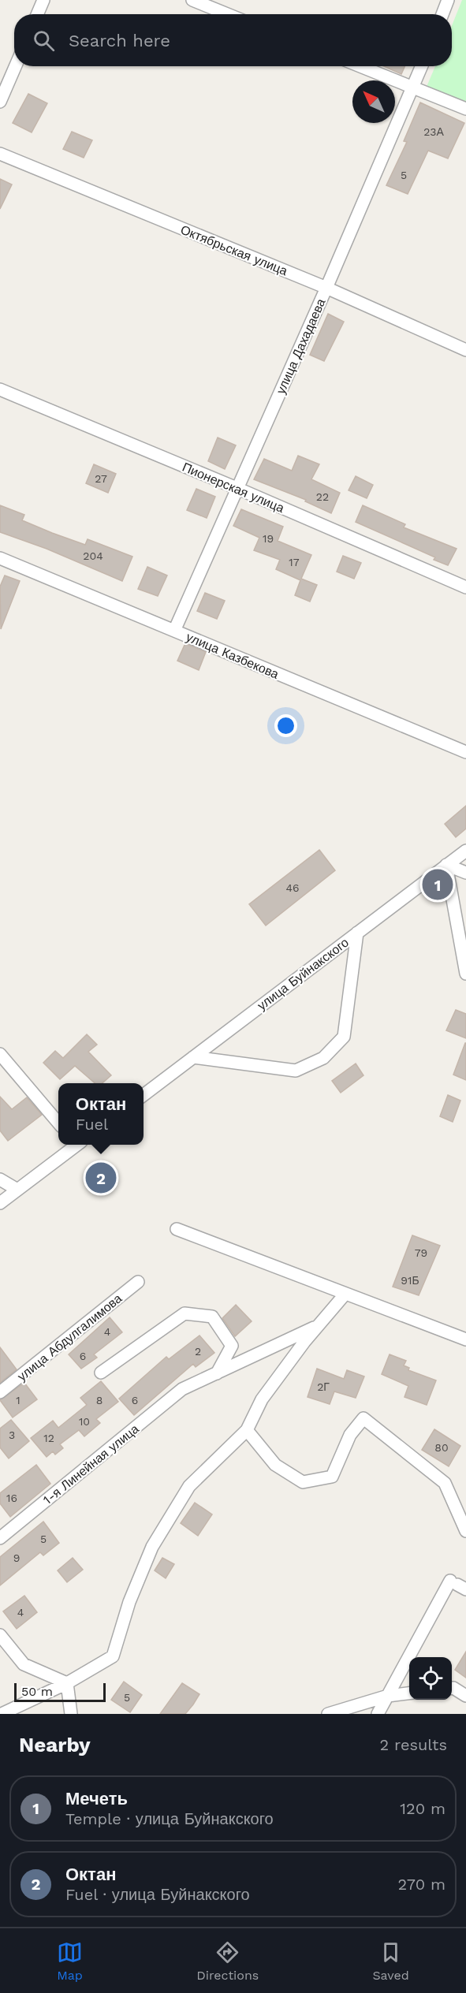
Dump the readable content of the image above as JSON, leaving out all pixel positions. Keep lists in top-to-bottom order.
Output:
{
  "streets": {
    "street": [
      "Октябрьская улица",
      "улица Дахадаева",
      "Пионерская улица",
      "улица Казбекова",
      "улица Буйнакского",
      "улица Абдулгалимова",
      "1-я Линейная улица"
    ]
  },
  "crossings": [
    ["Октябрьская улица", "улица Дахадаева"],
    ["улица Дахадаева", "Пионерская улица"],
    ["улица Дахадаева", "улица Казбекова"]
  ],
  "house_numbers": [
    "23А",
    "5",
    "27",
    "22",
    "19",
    "204",
    "17",
    "46",
    "79",
    "91Б",
    "4",
    "2",
    "6",
    "2Г",
    "1",
    "8",
    "6",
    "10",
    "3",
    "12",
    "80",
    "16",
    "5",
    "9",
    "4",
    "5"
  ],
  "scale_bar": "50 m",
  "north": "top left",
  "page": {
    "search": "Search here",
    "pins": ["1", "2"],
    "popup": ["Октан", "Fuel"],
    "scale": "50 m",
    "heading": ["Nearby", "2 results"],
    "list": [
      {
        "mark": "1",
        "name": "Мечеть",
        "note": "Temple · улица Буйнакского",
        "value": "120 m"
      },
      {
        "mark": "2",
        "name": "Октан",
        "note": "Fuel · улица Буйнакского",
        "value": "270 m"
      }
    ],
    "nav": ["Map", "Directions", "Saved"]
  }
}
